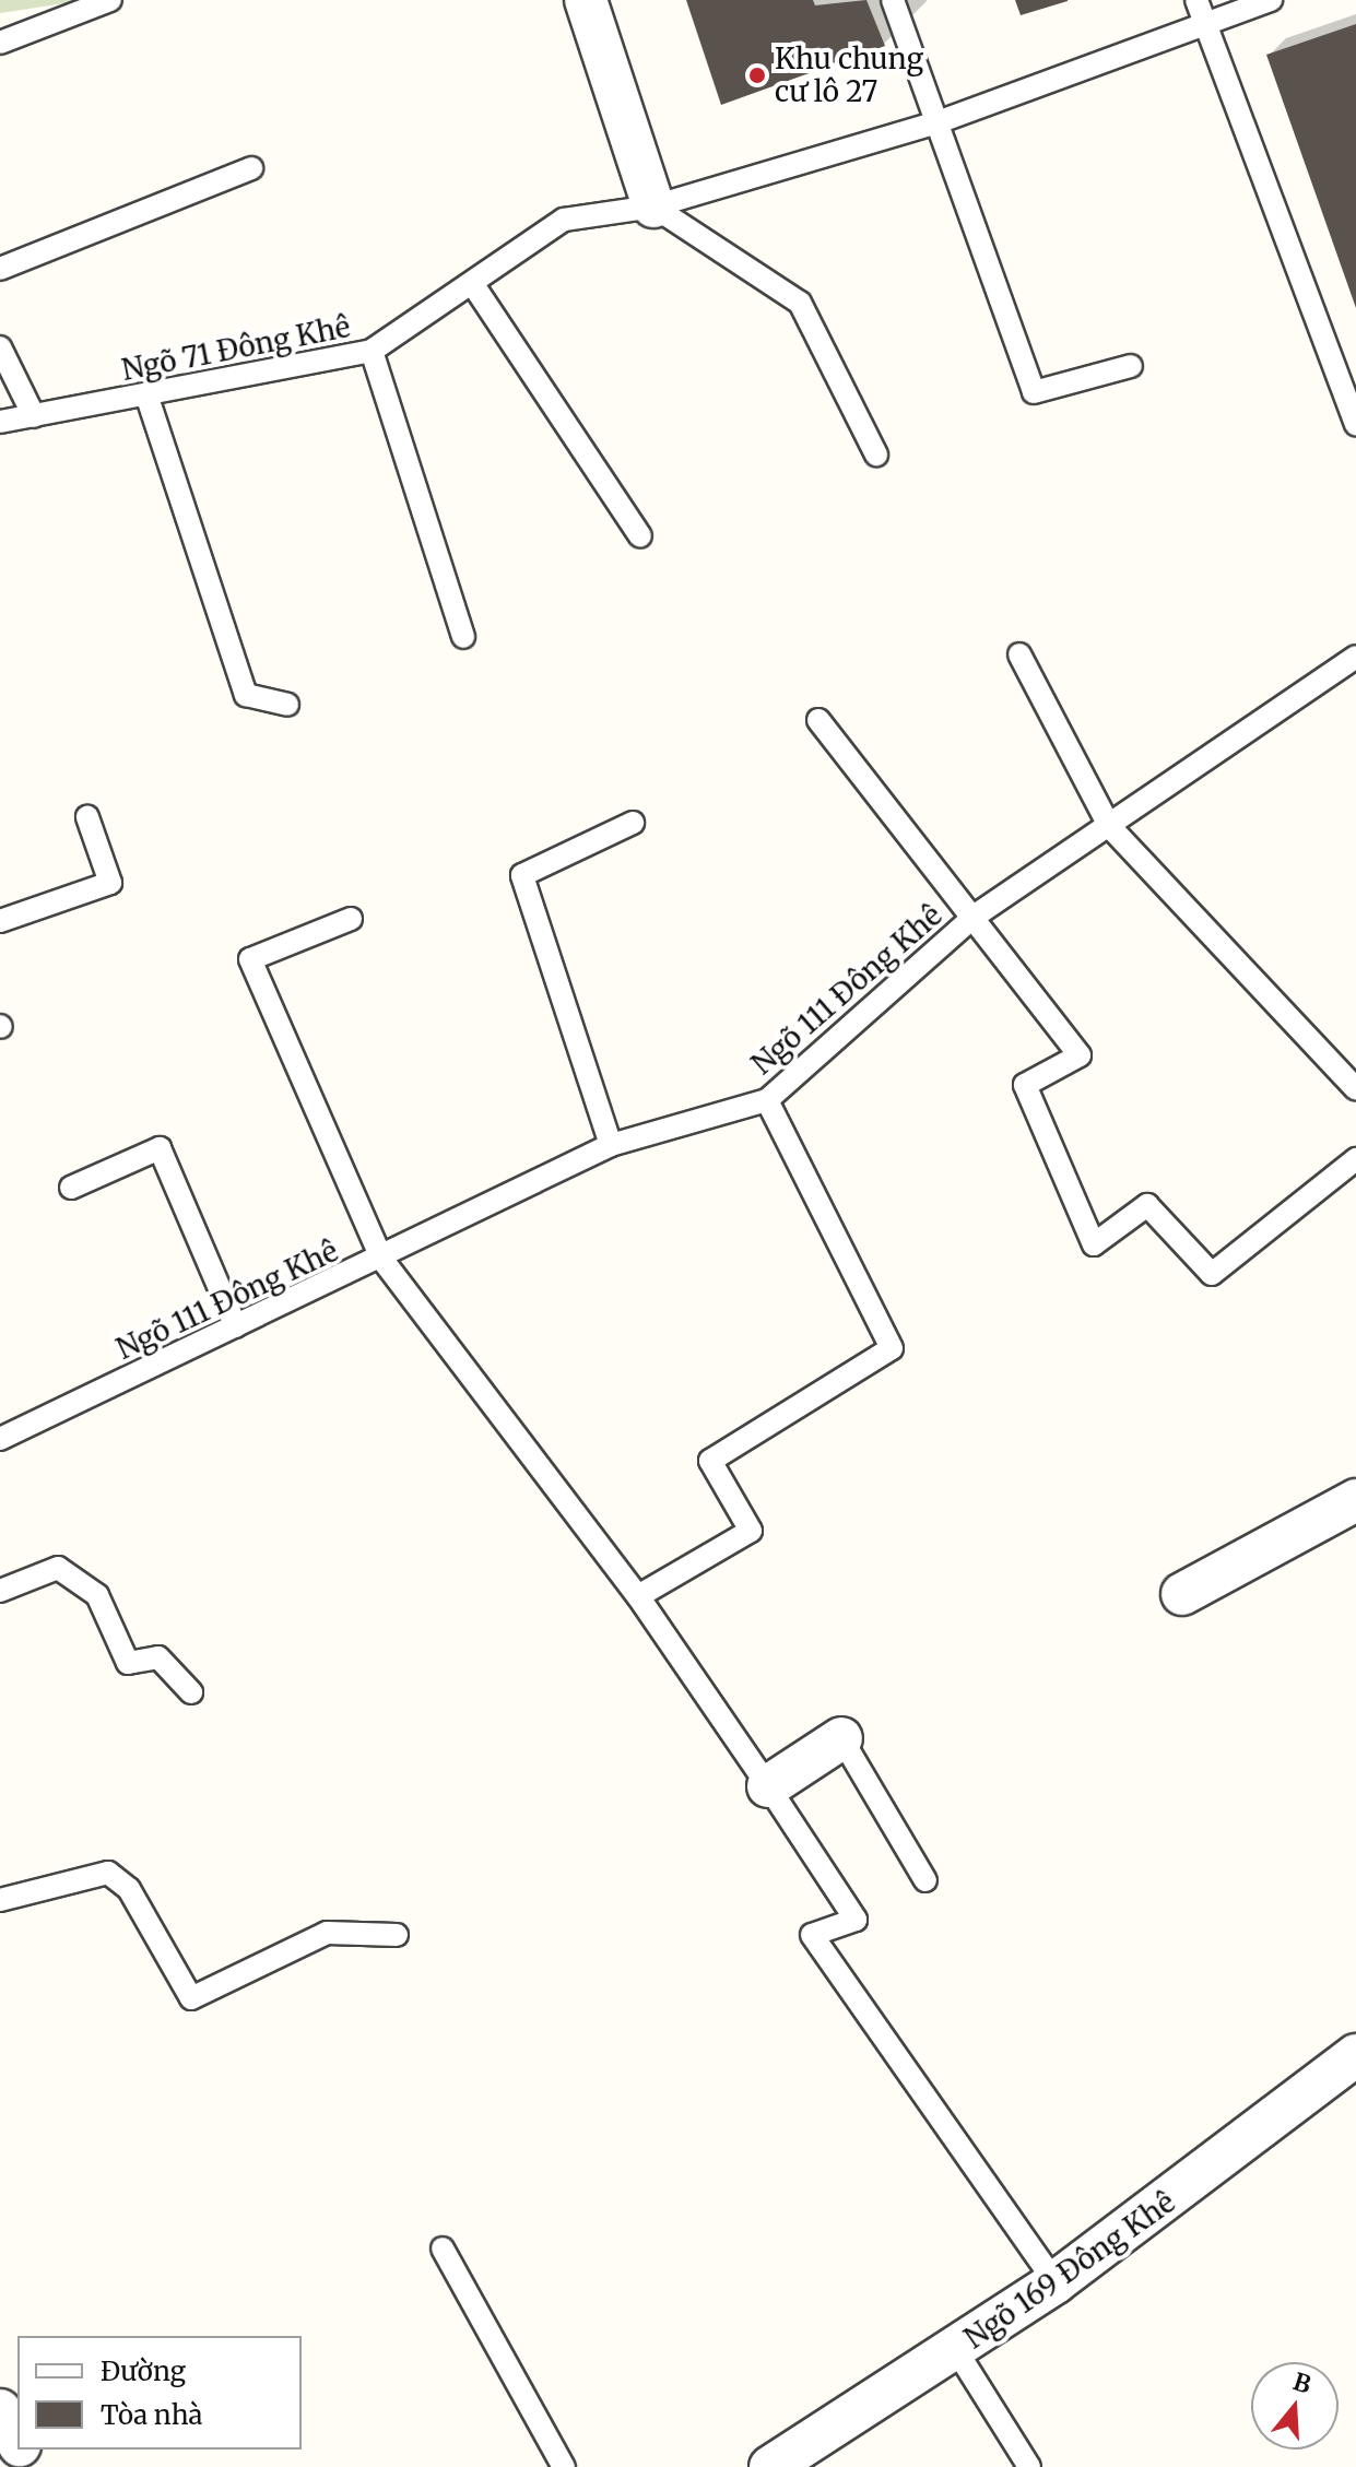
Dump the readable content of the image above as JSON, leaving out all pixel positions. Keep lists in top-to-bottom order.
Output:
{
  "streets": {
    "street": ["Ngõ 169 Đông Khê"],
    "lane": ["Ngõ 71 Đông Khê", "Ngõ 111 Đông Khê"]
  },
  "places": ["Khu chung cư lô 27"],
  "legend": ["Đường", "Tòa nhà"],
  "north": "top"
}
